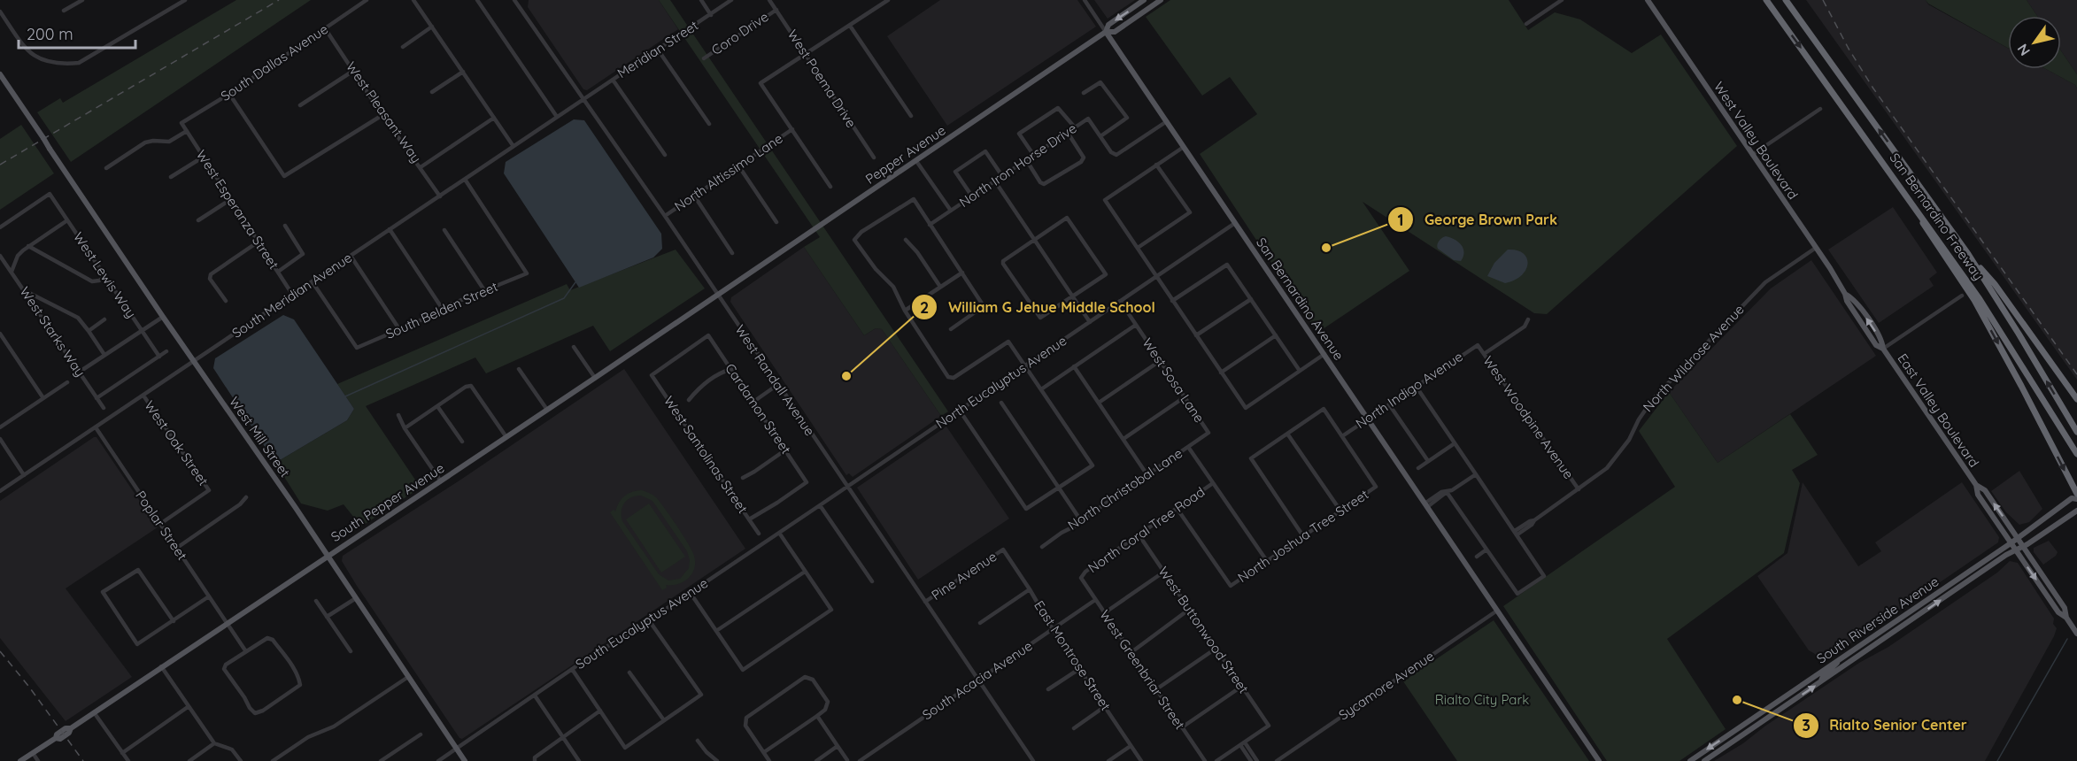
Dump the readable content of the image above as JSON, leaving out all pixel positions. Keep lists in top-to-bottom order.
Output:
{
  "streets": {
    "highway": ["San Bernardino Freeway"],
    "main road": [
      "West Valley Boulevard",
      "Pepper Avenue",
      "San Bernardino Avenue",
      "East Valley Boulevard",
      "West Mill Street",
      "South Pepper Avenue",
      "South Riverside Avenue"
    ],
    "street": [
      "Coro Drive",
      "Meridian Street",
      "South Dallas Avenue",
      "West Poema Drive",
      "West Pleasant Way",
      "North Iron Horse Drive",
      "North Altissimo Lane",
      "West Esperanza Street",
      "West Lewis Way",
      "South Meridian Avenue",
      "South Belden Street",
      "West Starks Way",
      "North Wildrose Avenue",
      "West Randall Avenue",
      "West Sosa Lane",
      "North Eucalyptus Avenue",
      "North Indigo Avenue",
      "Cardamon Street",
      "West Woodpine Avenue",
      "West Oak Street",
      "West Santolinas Street",
      "North Christobal Lane",
      "Poplar Street",
      "North Coral Tree Road",
      "North Joshua Tree Street",
      "Pine Avenue",
      "South Eucalyptus Avenue",
      "West Buttonwood Street",
      "East Montrose Street",
      "West Greenbriar Street",
      "South Acacia Avenue",
      "Sycamore Avenue"
    ]
  },
  "crossings": [
    ["Coro Drive", "West Poema Drive"],
    ["Meridian Street", "South Meridian Avenue"],
    ["Meridian Street", "West Randall Avenue"],
    ["South Dallas Avenue", "West Pleasant Way"],
    ["South Dallas Avenue", "West Esperanza Street"],
    ["West Pleasant Way", "South Meridian Avenue"],
    ["West Valley Boulevard", "North Wildrose Avenue"],
    ["West Valley Boulevard", "East Valley Boulevard"],
    ["Pepper Avenue", "San Bernardino Avenue"],
    ["Pepper Avenue", "West Randall Avenue"],
    ["Pepper Avenue", "South Pepper Avenue"],
    ["North Altissimo Lane", "West Randall Avenue"],
    ["West Esperanza Street", "South Meridian Avenue"],
    ["South Meridian Avenue", "South Belden Street"],
    ["South Meridian Avenue", "West Randall Avenue"],
    ["South Meridian Avenue", "West Mill Street"],
    ["South Meridian Avenue", "West Oak Street"],
    ["South Meridian Avenue", "Poplar Street"],
    ["San Bernardino Avenue", "North Eucalyptus Avenue"],
    ["San Bernardino Avenue", "North Indigo Avenue"],
    ["San Bernardino Avenue", "Sycamore Avenue"],
    ["North Wildrose Avenue", "West Woodpine Avenue"],
    ["West Randall Avenue", "North Eucalyptus Avenue"],
    ["West Randall Avenue", "South Pepper Avenue"],
    ["West Randall Avenue", "Pine Avenue"],
    ["West Randall Avenue", "South Eucalyptus Avenue"],
    ["West Randall Avenue", "South Acacia Avenue"],
    ["West Sosa Lane", "North Eucalyptus Avenue"],
    ["West Sosa Lane", "North Christobal Lane"],
    ["North Eucalyptus Avenue", "South Eucalyptus Avenue"],
    ["North Indigo Avenue", "West Woodpine Avenue"],
    ["North Indigo Avenue", "North Joshua Tree Street"],
    ["Cardamon Street", "West Santolinas Street"],
    ["East Valley Boulevard", "South Riverside Avenue"],
    ["West Mill Street", "South Pepper Avenue"],
    ["West Mill Street", "South Eucalyptus Avenue"],
    ["West Oak Street", "Poplar Street"],
    ["South Pepper Avenue", "Poplar Street"],
    ["North Coral Tree Road", "North Joshua Tree Street"],
    ["North Coral Tree Road", "West Buttonwood Street"],
    ["North Coral Tree Road", "West Greenbriar Street"],
    ["Pine Avenue", "East Montrose Street"],
    ["East Montrose Street", "South Acacia Avenue"],
    ["West Greenbriar Street", "South Acacia Avenue"]
  ],
  "parks": ["Rialto City Park"],
  "places": ["George Brown Park", "William G Jehue Middle School", "Rialto Senior Center"],
  "scale_bar": "200 m",
  "north": "bottom left"
}
